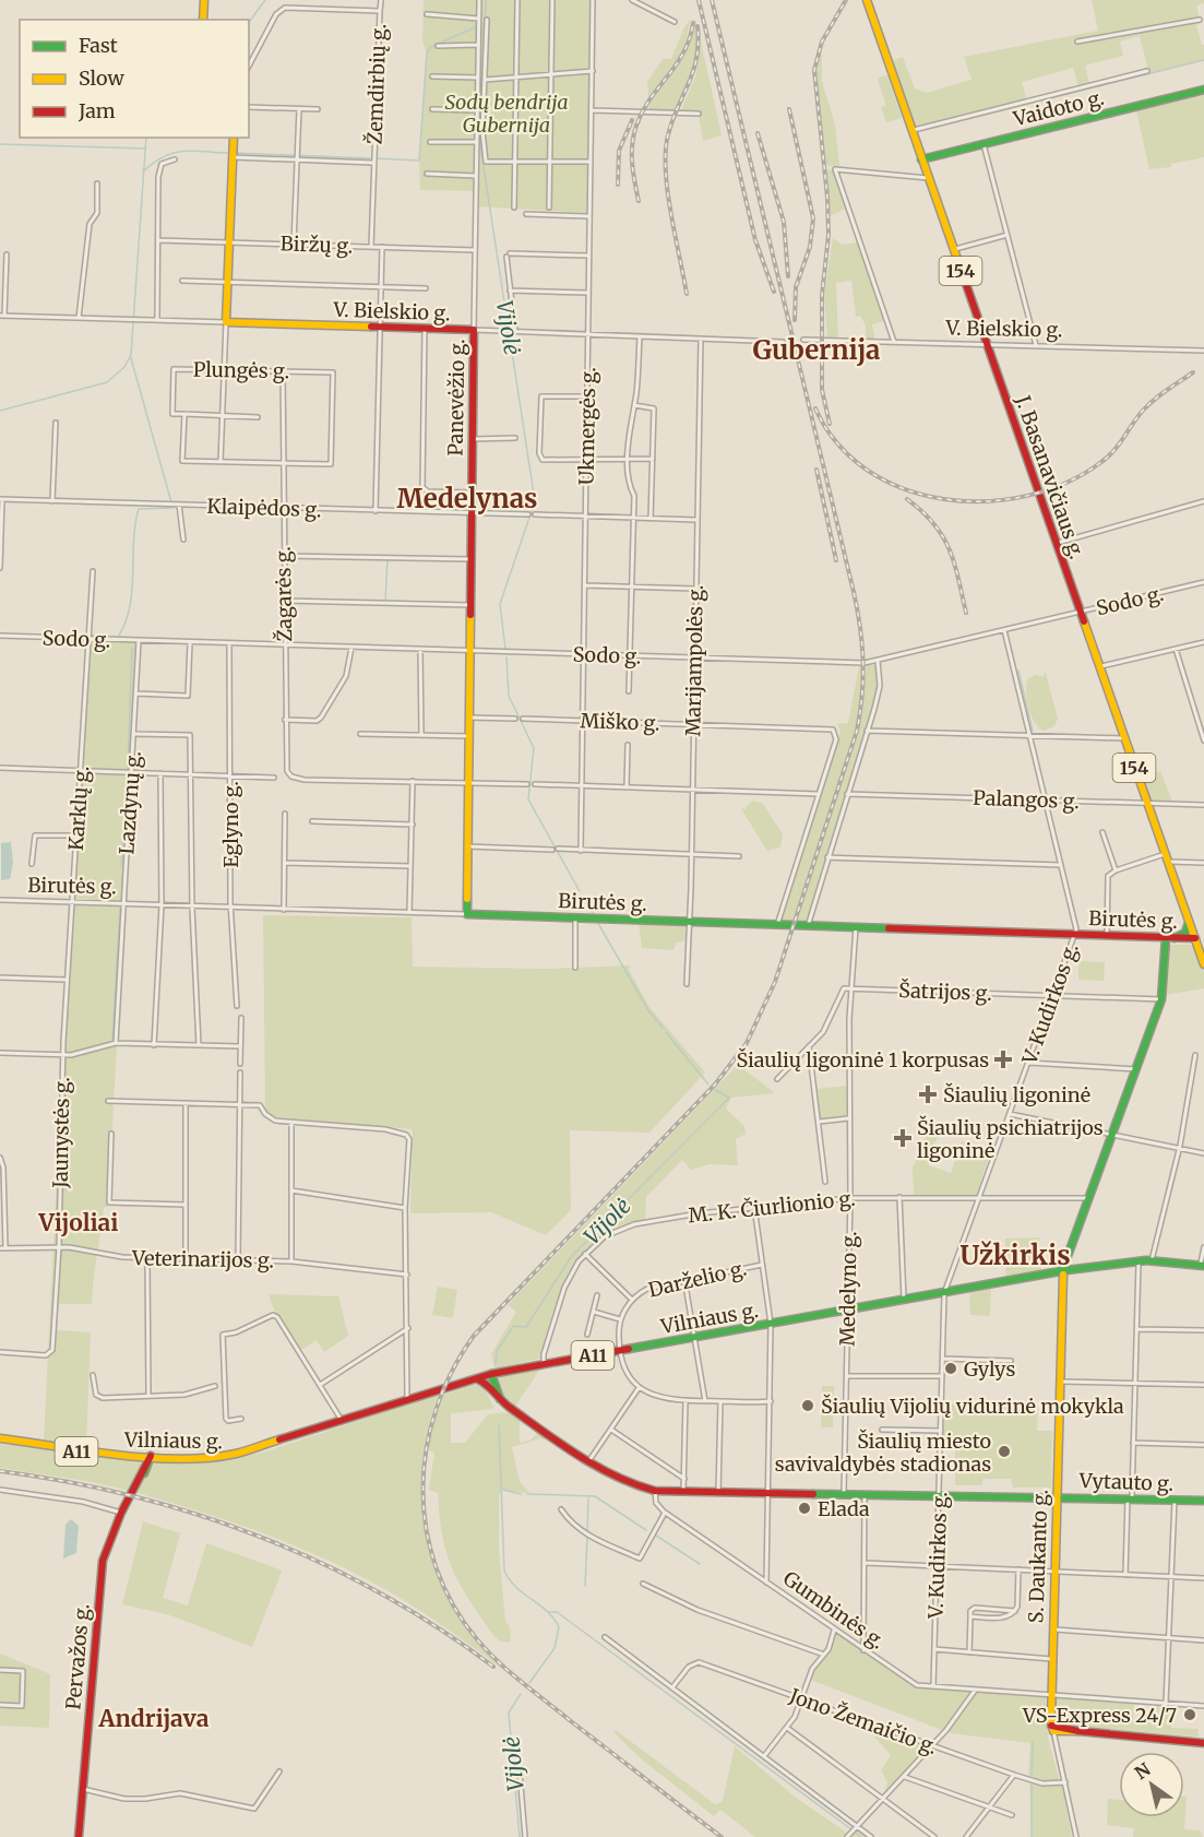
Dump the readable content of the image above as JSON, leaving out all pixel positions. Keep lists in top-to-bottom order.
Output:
{
  "streets": {
    "main road": [
      "Vaidoto g.",
      "154",
      "V. Bielskio g.",
      "Panevėžio g.",
      "J. Basanavičiaus g.",
      "Birutės g.",
      "Vilniaus g.",
      "A11",
      "Vytauto g.",
      "S. Daukanto g.",
      "Pervažos g."
    ],
    "street": [
      "Žemdirbių g.",
      "Biržų g.",
      "Plungės g.",
      "Ukmergės g.",
      "Klaipėdos g.",
      "Žagarės g.",
      "Sodo g.",
      "Marijampolės g.",
      "Miško g.",
      "Palangos g.",
      "Lazdynų g.",
      "Karklų g.",
      "Eglyno g.",
      "Šatrijos g.",
      "V. Kudirkos g.",
      "Jaunystės g.",
      "M. K. Čiurlionio g.",
      "Veterinarijos g.",
      "Darželio g.",
      "Medelyno g.",
      "Gumbinės g.",
      "Jono Žemaičio g."
    ]
  },
  "crossings": [
    ["Žemdirbių g.", "Biržų g."],
    ["Vaidoto g.", "J. Basanavičiaus g."],
    ["Biržų g.", "Panevėžio g."],
    ["V. Bielskio g.", "Panevėžio g."],
    ["V. Bielskio g.", "Ukmergės g."],
    ["V. Bielskio g.", "J. Basanavičiaus g."],
    ["V. Bielskio g.", "Marijampolės g."],
    ["Plungės g.", "Žagarės g."],
    ["Panevėžio g.", "Klaipėdos g."],
    ["Panevėžio g.", "Sodo g."],
    ["Panevėžio g.", "Birutės g."],
    ["Ukmergės g.", "Sodo g."],
    ["Ukmergės g.", "Miško g."],
    ["J. Basanavičiaus g.", "Sodo g."],
    ["J. Basanavičiaus g.", "Palangos g."],
    ["J. Basanavičiaus g.", "Birutės g."],
    ["Klaipėdos g.", "Žagarės g."],
    ["Žagarės g.", "Sodo g."],
    ["Sodo g.", "Marijampolės g."],
    ["Sodo g.", "Lazdynų g."],
    ["Sodo g.", "Karklų g."],
    ["Sodo g.", "Eglyno g."],
    ["Sodo g.", "V. Kudirkos g."],
    ["Marijampolės g.", "Miško g."],
    ["Marijampolės g.", "Birutės g."],
    ["Palangos g.", "V. Kudirkos g."],
    ["Lazdynų g.", "Birutės g."],
    ["Karklų g.", "Birutės g."],
    ["Karklų g.", "Jaunystės g."],
    ["Eglyno g.", "Birutės g."],
    ["Birutės g.", "V. Kudirkos g."],
    ["Birutės g.", "Medelyno g."],
    ["Birutės g.", "S. Daukanto g."],
    ["Šatrijos g.", "V. Kudirkos g."],
    ["Šatrijos g.", "Medelyno g."],
    ["Šatrijos g.", "S. Daukanto g."],
    ["V. Kudirkos g.", "M. K. Čiurlionio g."],
    ["V. Kudirkos g.", "Vilniaus g."],
    ["V. Kudirkos g.", "Vytauto g."],
    ["V. Kudirkos g.", "Gumbinės g."],
    ["Jaunystės g.", "Veterinarijos g."],
    ["M. K. Čiurlionio g.", "Medelyno g."],
    ["M. K. Čiurlionio g.", "Vilniaus g."],
    ["M. K. Čiurlionio g.", "S. Daukanto g."],
    ["Darželio g.", "Vilniaus g."],
    ["Medelyno g.", "Vilniaus g."],
    ["Medelyno g.", "Vytauto g."],
    ["Vilniaus g.", "S. Daukanto g."],
    ["Vilniaus g.", "Pervažos g."],
    ["Vytauto g.", "S. Daukanto g."],
    ["S. Daukanto g.", "Gumbinės g."],
    ["S. Daukanto g.", "Jono Žemaičio g."]
  ],
  "districts": [
    "Gubernija",
    "Medelynas",
    "Vijoliai",
    "Užkirkis",
    "Andrijava"
  ],
  "water": ["Vijolė"],
  "parks": ["Sodų bendrija Gubernija"],
  "places": {
    "health": ["Šiaulių ligoninė 1 korpusas", "Šiaulių ligoninė", "Šiaulių psichiatrijos ligoninė"],
    "other": [
      "Gylys",
      "Šiaulių Vijolių vidurinė mokykla",
      "Šiaulių miesto savivaldybės stadionas",
      "Elada",
      "VS-Express 24/7"
    ]
  },
  "legend": ["Fast", "Slow", "Jam"],
  "north": "top left"
}
